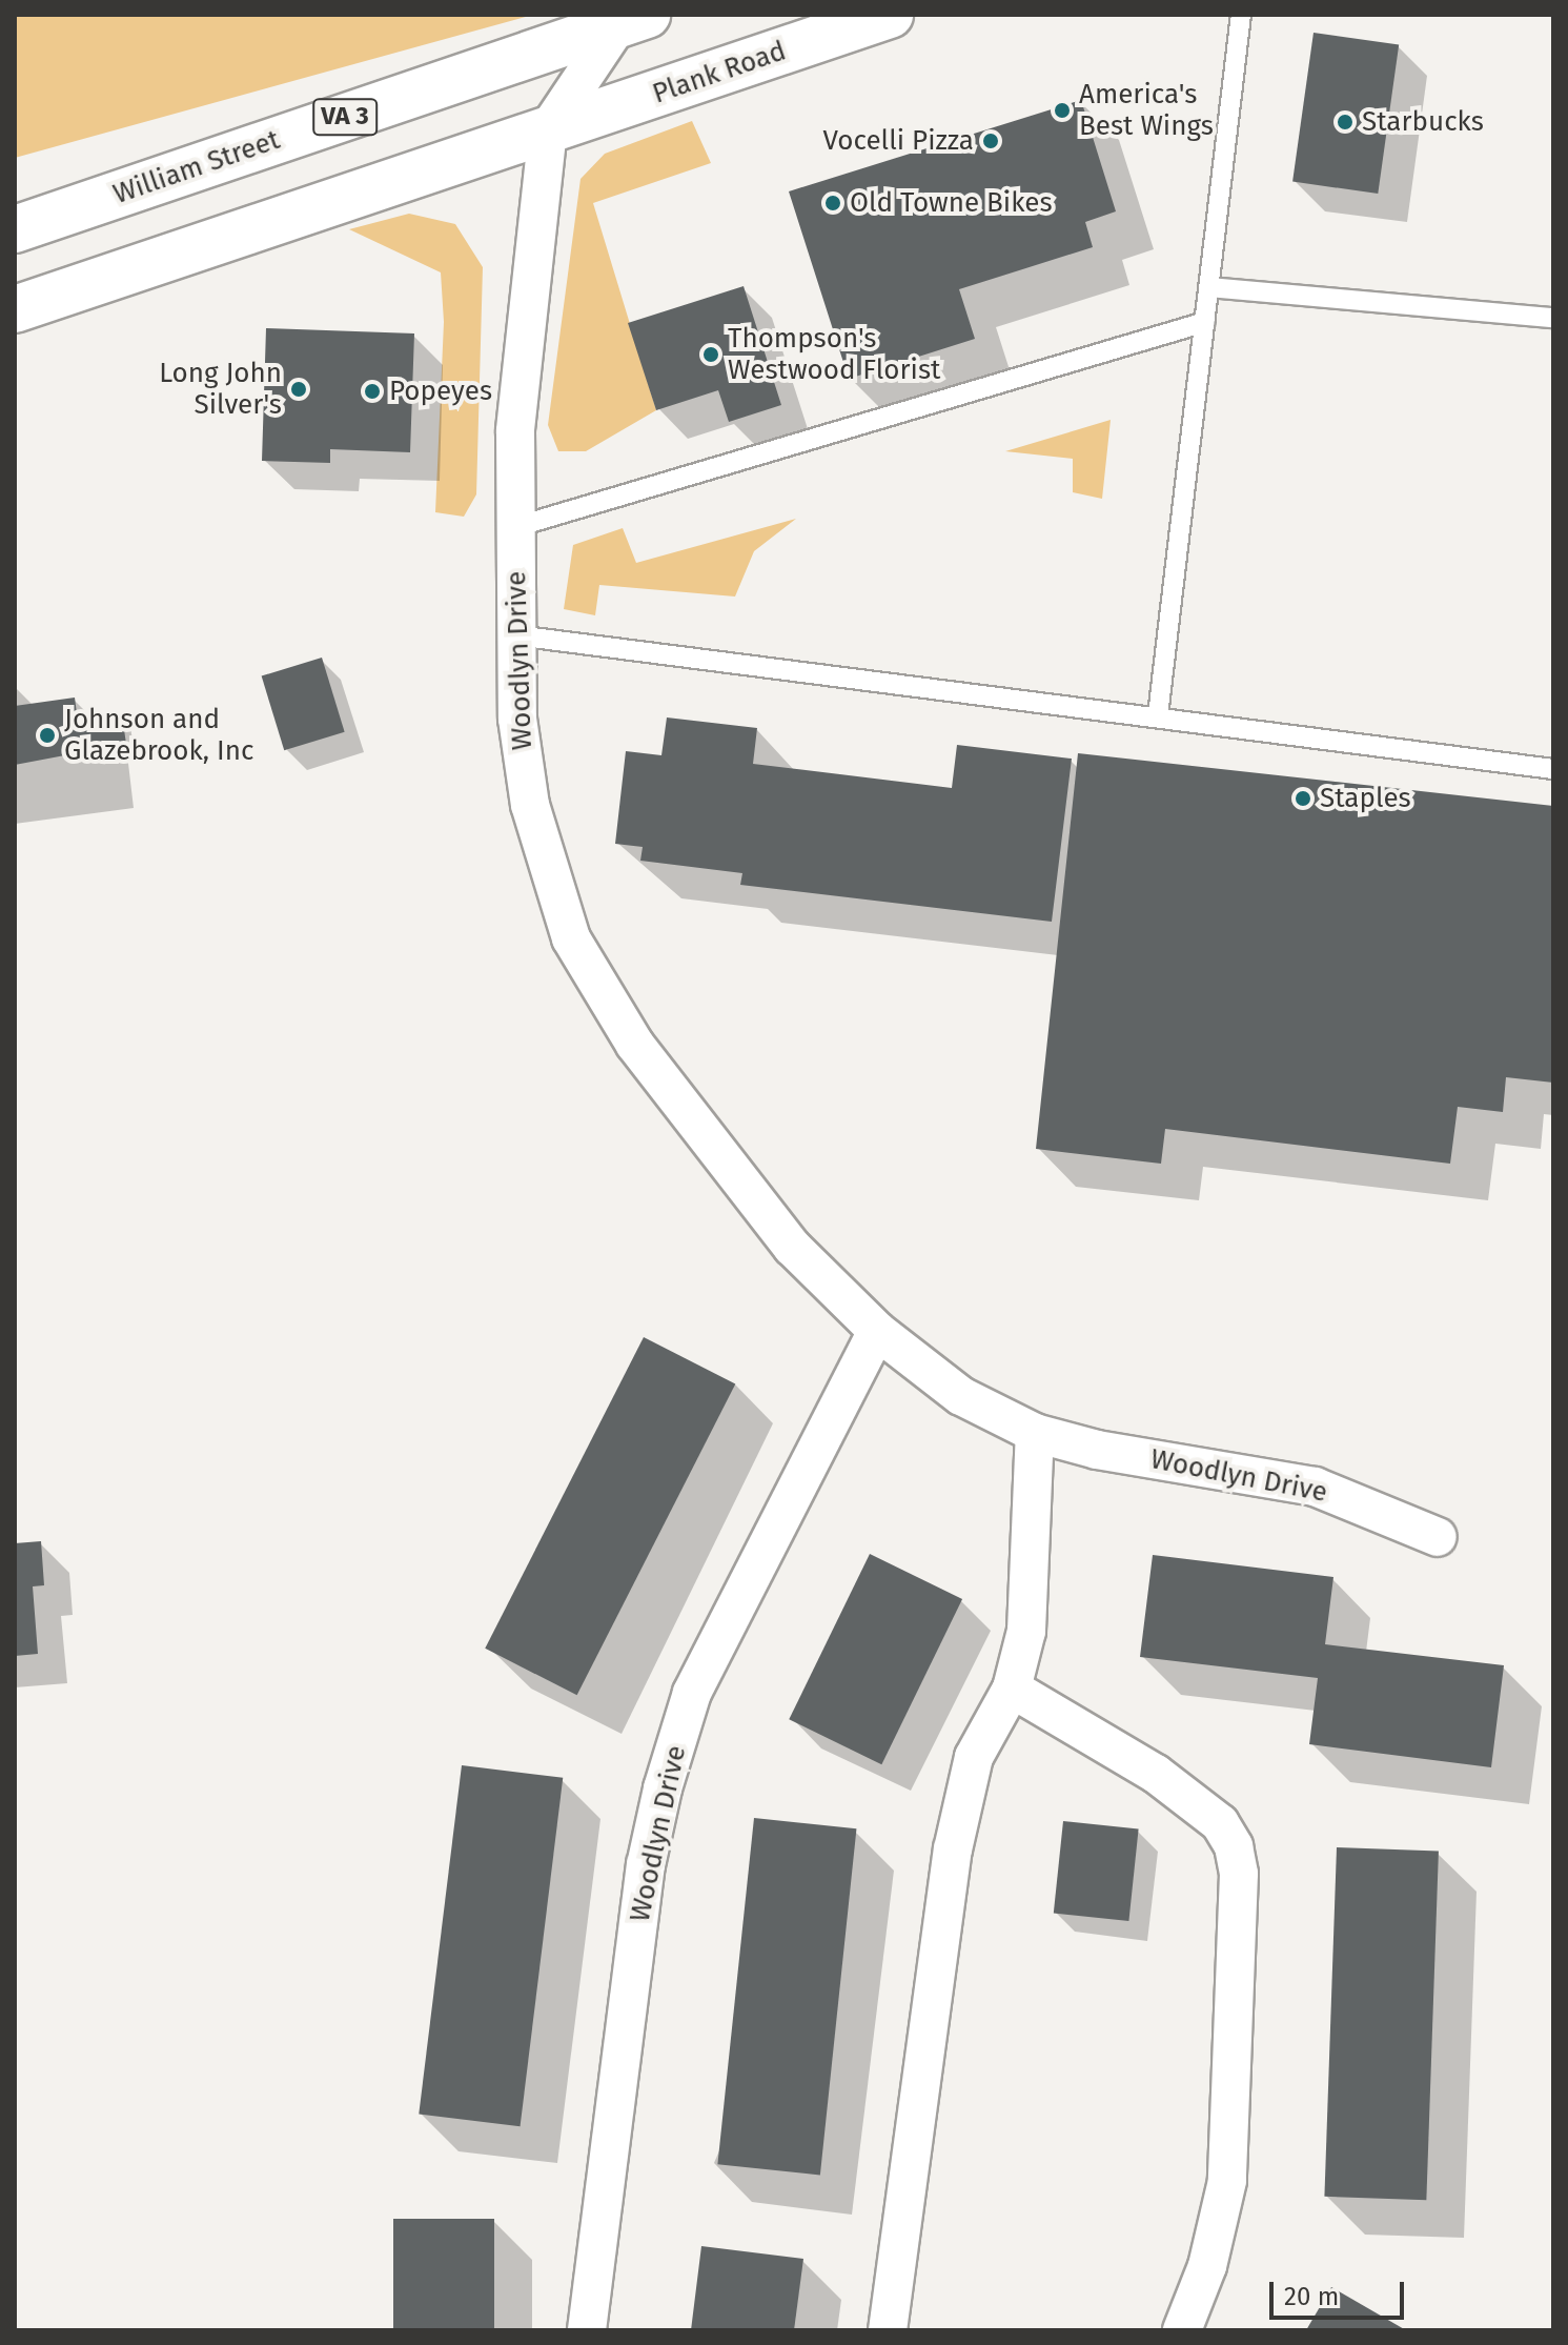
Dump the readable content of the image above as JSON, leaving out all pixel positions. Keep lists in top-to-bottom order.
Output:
{
  "streets": {
    "highway": ["Plank Road", "VA 3", "William Street"],
    "street": ["Woodlyn Drive"]
  },
  "crossings": [
    ["Plank Road", "Woodlyn Drive"]
  ],
  "places": [
    "America's Best Wings",
    "Starbucks",
    "Vocelli Pizza",
    "Old Towne Bikes",
    "Thompson's Westwood Florist",
    "Long John Silver's",
    "Popeyes",
    "Johnson and Glazebrook, Inc",
    "Staples"
  ],
  "scale_bar": "20 m"
}
